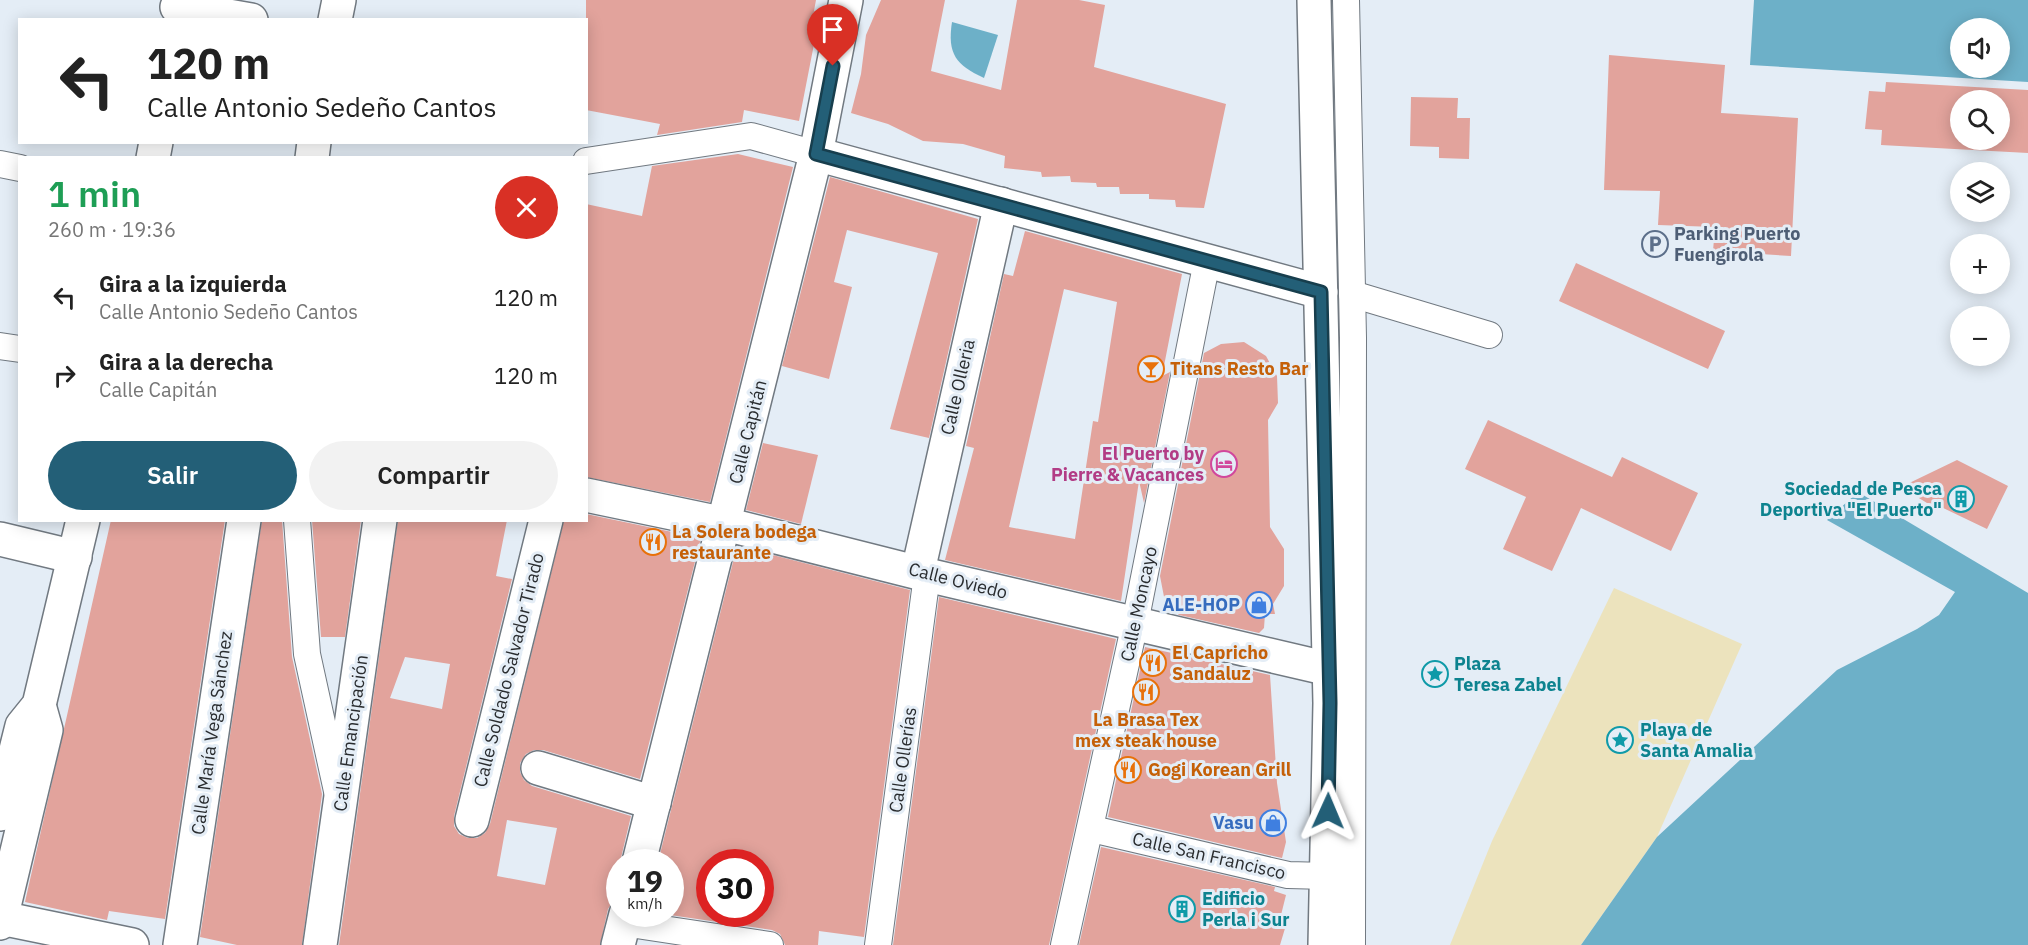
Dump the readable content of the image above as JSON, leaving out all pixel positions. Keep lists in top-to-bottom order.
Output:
{
  "streets": {
    "street": [
      "Calle Olleria",
      "Calle Capitán",
      "Calle Oviedo",
      "Calle Moncayo",
      "Calle Soldado Salvador Tirado",
      "Calle María Vega Sánchez",
      "Calle Emancipación",
      "Calle Ollerías",
      "Calle San Francisco"
    ]
  },
  "crossings": [
    ["Calle Olleria", "Calle Oviedo"],
    ["Calle Olleria", "Calle Ollerías"],
    ["Calle Capitán", "Calle Oviedo"],
    ["Calle Oviedo", "Calle Moncayo"],
    ["Calle Oviedo", "Calle Ollerías"],
    ["Calle Moncayo", "Calle San Francisco"]
  ],
  "places": {
    "parking": ["Parking Puerto Fuengirola"],
    "bar": ["Titans Resto Bar"],
    "hotel": ["El Puerto by Pierre & Vacances"],
    "building": ["Sociedad de Pesca Deportiva \"El Puerto\"", "Edificio Perla i Sur"],
    "restaurant": [
      "La Solera bodega restaurante",
      "El Capricho Sandaluz",
      "La Brasa Tex mex steak house",
      "Gogi Korean Grill"
    ],
    "shop": ["ALE-HOP", "Vasu"],
    "place": ["Plaza Teresa Zabel", "Playa de Santa Amalia"]
  },
  "page": {
    "map_buttons": ["+", "−"],
    "turn": ["120 m", "Calle Antonio Sedeño Cantos"],
    "heading": ["1 min", "260 m · 19:36"],
    "list": [
      {
        "name": "Gira a la izquierda",
        "note": "Calle Antonio Sedeño Cantos",
        "value": "120 m"
      },
      {
        "name": "Gira a la derecha",
        "note": "Calle Capitán",
        "value": "120 m"
      }
    ],
    "buttons": ["Salir", "Compartir"],
    "speed": "19 km/h",
    "limit": "30"
  }
}
